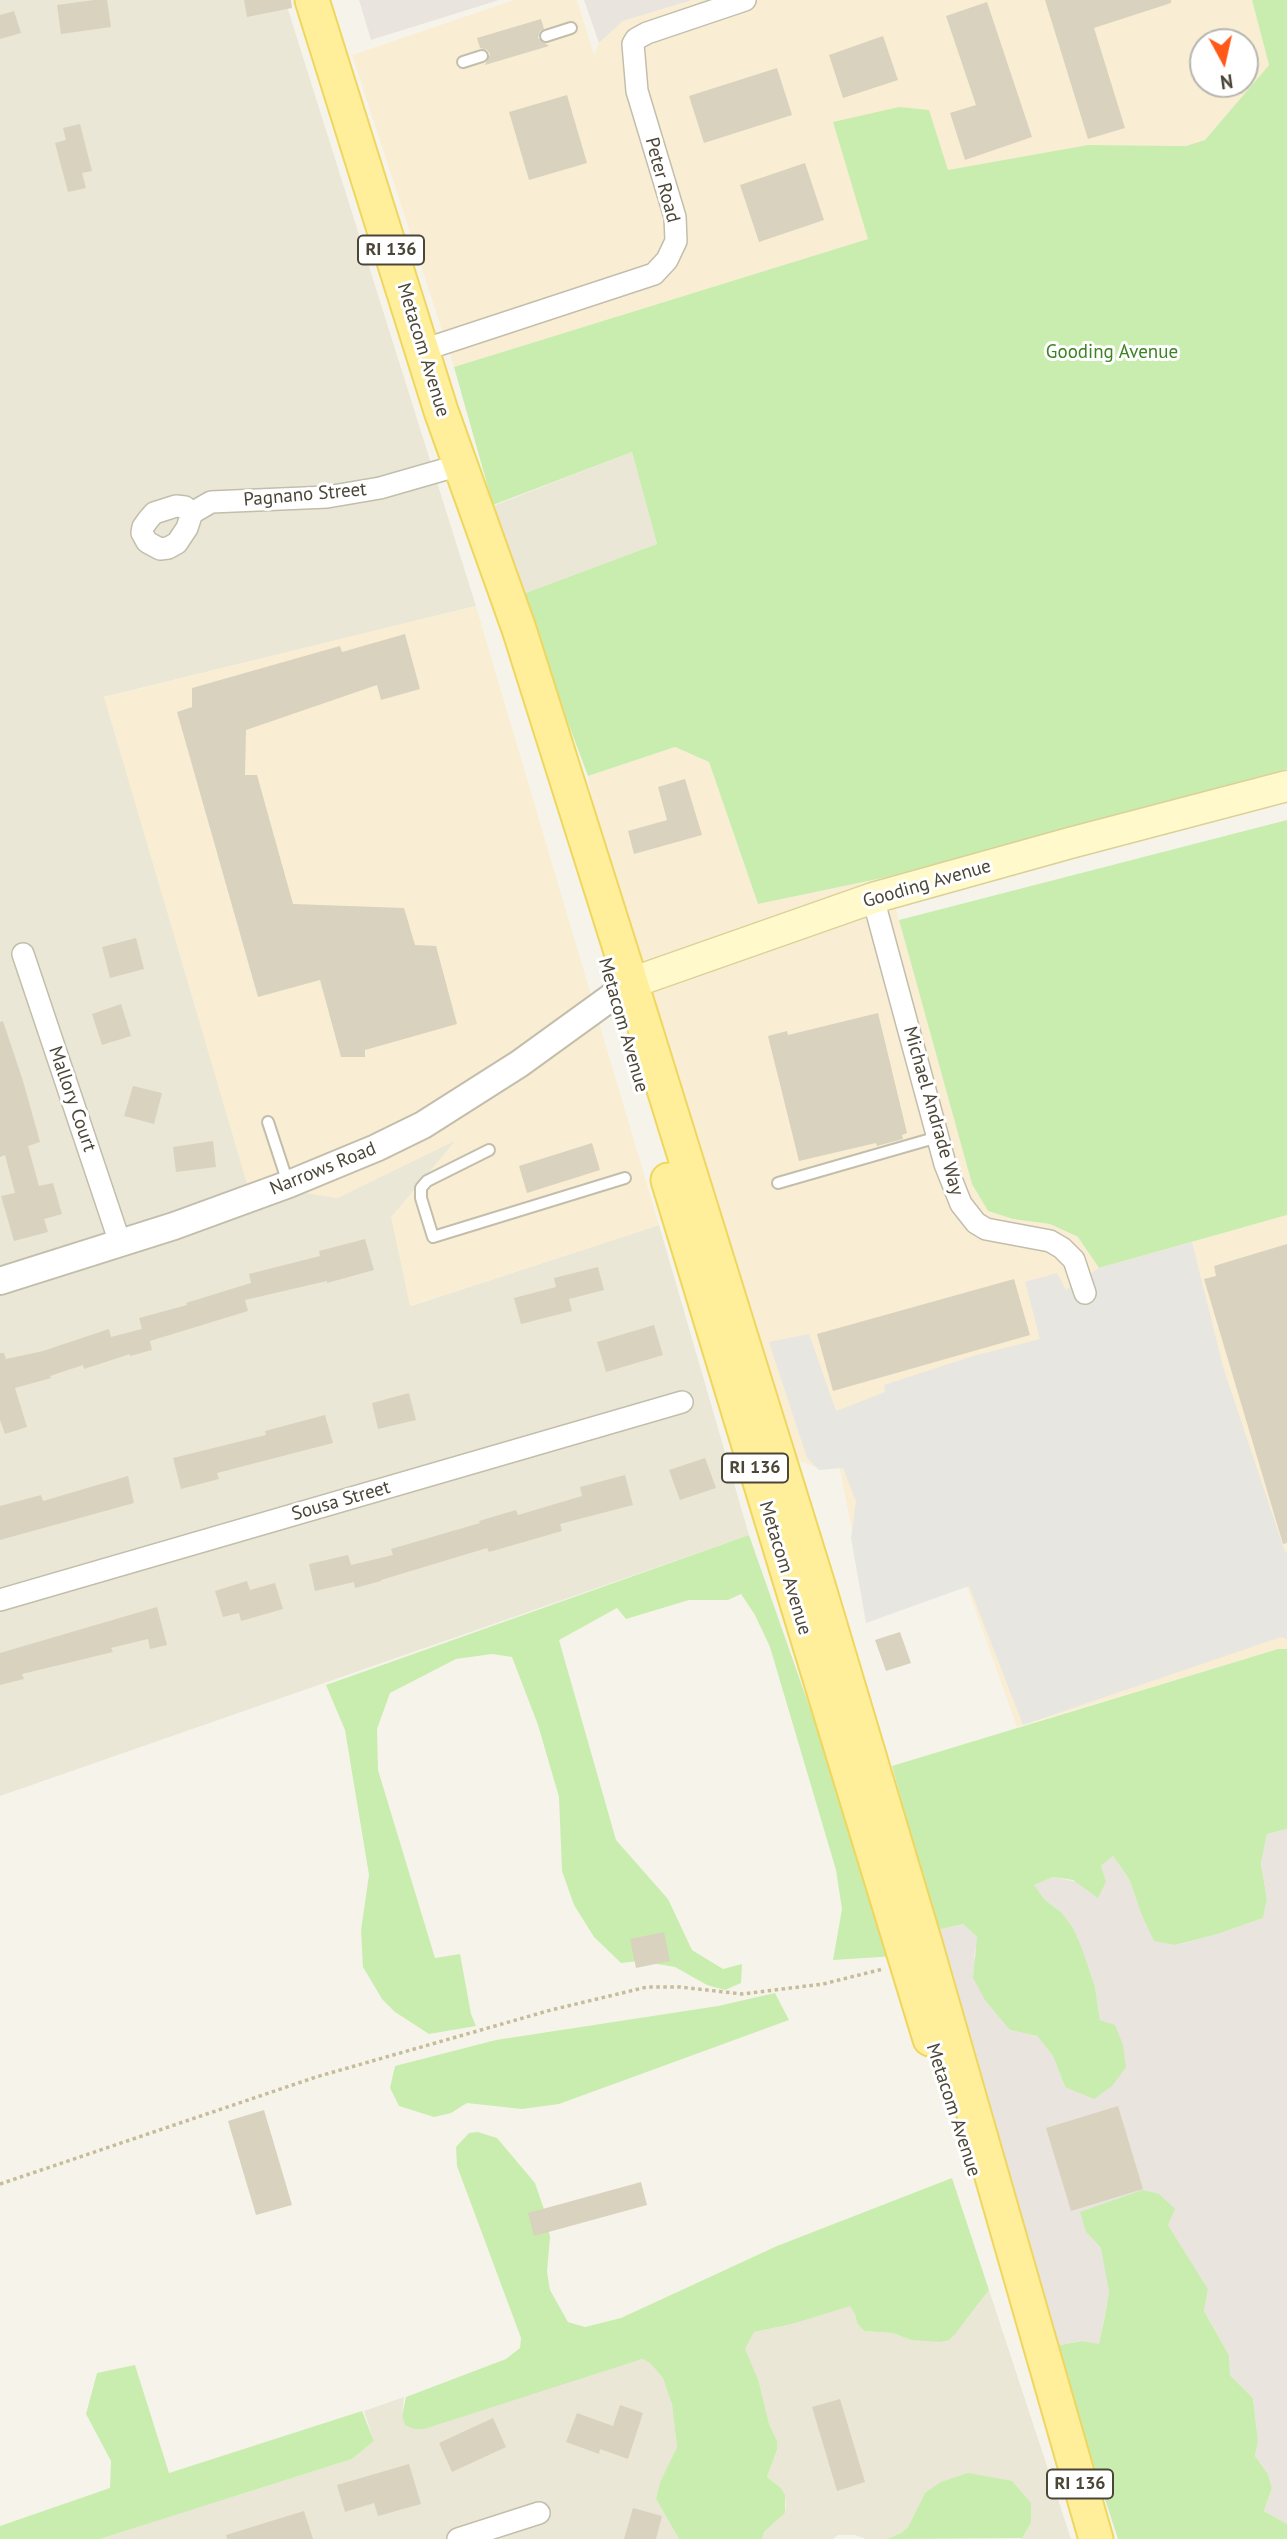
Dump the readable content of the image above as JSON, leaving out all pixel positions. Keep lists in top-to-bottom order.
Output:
{
  "streets": {
    "main road": ["RI 136", "Metacom Avenue", "Gooding Avenue"],
    "street": [
      "Peter Road",
      "Pagnano Street",
      "Mallory Court",
      "Michael Andrade Way",
      "Narrows Road",
      "Sousa Street"
    ]
  },
  "crossings": [
    ["Peter Road", "Metacom Avenue"],
    ["Metacom Avenue", "Pagnano Street"],
    ["Metacom Avenue", "Gooding Avenue"],
    ["Metacom Avenue", "Narrows Road"],
    ["Gooding Avenue", "Michael Andrade Way"],
    ["Gooding Avenue", "Narrows Road"],
    ["Mallory Court", "Narrows Road"]
  ],
  "parks": ["Gooding Avenue"],
  "north": "bottom"
}
